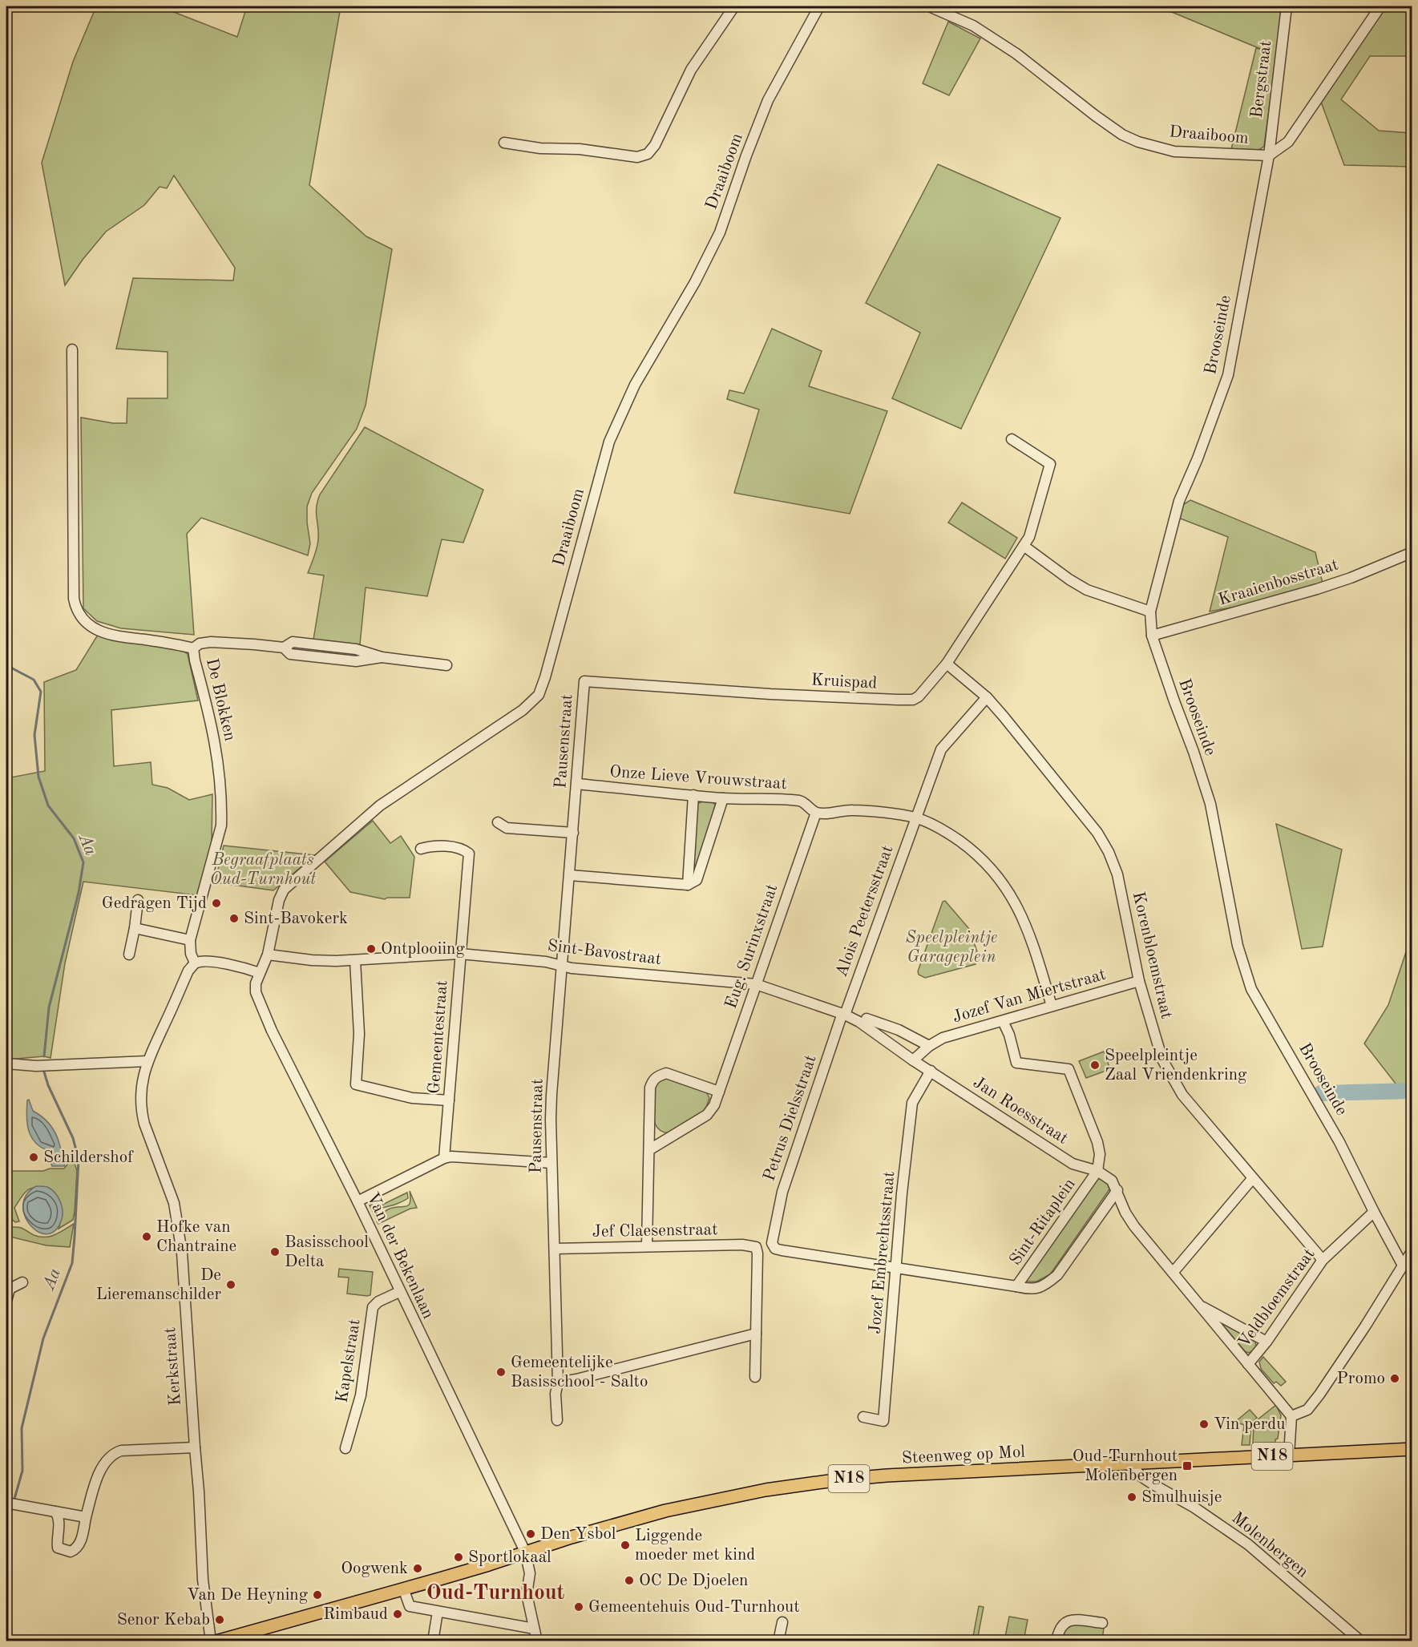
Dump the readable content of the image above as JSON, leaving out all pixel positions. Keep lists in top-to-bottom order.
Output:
{
  "streets": {
    "main road": ["Steenweg op Mol", "N18"],
    "street": [
      "Bergstraat",
      "Draaiboom",
      "Brooseinde",
      "Kraaienbosstraat",
      "Kruispad",
      "De Blokken",
      "Pausenstraat",
      "Onze Lieve Vrouwstraat",
      "Alois Peetersstraat",
      "Eug. Surinxstraat",
      "Sint-Bavostraat",
      "Korenbloemstraat",
      "Jozef Van Miertstraat",
      "Gemeentestraat",
      "Jan Roesstraat",
      "Petrus Dielsstraat",
      "Sint-Ritaplein",
      "Jef Claesenstraat",
      "Jozef Embrechtsstraat",
      "Van der Bekenlaan",
      "Veldbloemstraat",
      "Kapelstraat",
      "Kerkstraat",
      "Molenbergen"
    ]
  },
  "crossings": [
    ["Bergstraat", "Draaiboom"],
    ["Bergstraat", "Brooseinde"],
    ["Draaiboom", "Brooseinde"],
    ["Draaiboom", "Sint-Bavostraat"],
    ["Draaiboom", "Van der Bekenlaan"],
    ["Brooseinde", "Kraaienbosstraat"],
    ["Brooseinde", "Veldbloemstraat"],
    ["Kruispad", "Pausenstraat"],
    ["Kruispad", "Korenbloemstraat"],
    ["Pausenstraat", "Onze Lieve Vrouwstraat"],
    ["Pausenstraat", "Sint-Bavostraat"],
    ["Pausenstraat", "Jef Claesenstraat"],
    ["Onze Lieve Vrouwstraat", "Eug. Surinxstraat"],
    ["Alois Peetersstraat", "Sint-Bavostraat"],
    ["Alois Peetersstraat", "Korenbloemstraat"],
    ["Alois Peetersstraat", "Petrus Dielsstraat"],
    ["Eug. Surinxstraat", "Sint-Bavostraat"],
    ["Sint-Bavostraat", "Jozef Van Miertstraat"],
    ["Sint-Bavostraat", "Gemeentestraat"],
    ["Sint-Bavostraat", "Jan Roesstraat"],
    ["Sint-Bavostraat", "Petrus Dielsstraat"],
    ["Korenbloemstraat", "Jozef Van Miertstraat"],
    ["Korenbloemstraat", "Veldbloemstraat"],
    ["Jozef Van Miertstraat", "Jan Roesstraat"],
    ["Jan Roesstraat", "Sint-Ritaplein"],
    ["Jan Roesstraat", "Jozef Embrechtsstraat"],
    ["Petrus Dielsstraat", "Jozef Embrechtsstraat"],
    ["Van der Bekenlaan", "Kapelstraat"],
    ["Van der Bekenlaan", "Steenweg op Mol"],
    ["Van der Bekenlaan", "N18"],
    ["Steenweg op Mol", "N18"],
    ["Steenweg op Mol", "Molenbergen"]
  ],
  "districts": ["Oud-Turnhout"],
  "water": ["Aa"],
  "parks": ["Begraafplaats Oud-Turnhout", "Speelpleintje Garageplein"],
  "places": {
    "other": [
      "Gedragen Tijd",
      "Sint-Bavokerk",
      "Ontplooiing",
      "Speelpleintje Zaal Vriendenkring",
      "Schildershof",
      "Hofke van Chantraine",
      "Basisschool Delta",
      "De Lieremanschilder",
      "Gemeentelijke Basisschool - Salto",
      "Promo",
      "Vin perdu",
      "Smulhuisje",
      "Den Ysbol",
      "Liggende moeder met kind",
      "Sportlokaal",
      "Oogwenk",
      "OC De Djoelen",
      "Van De Heyning",
      "Gemeentehuis Oud-Turnhout",
      "Rimbaud",
      "Senor Kebab"
    ],
    "transit": ["Oud-Turnhout Molenbergen"]
  }
}
